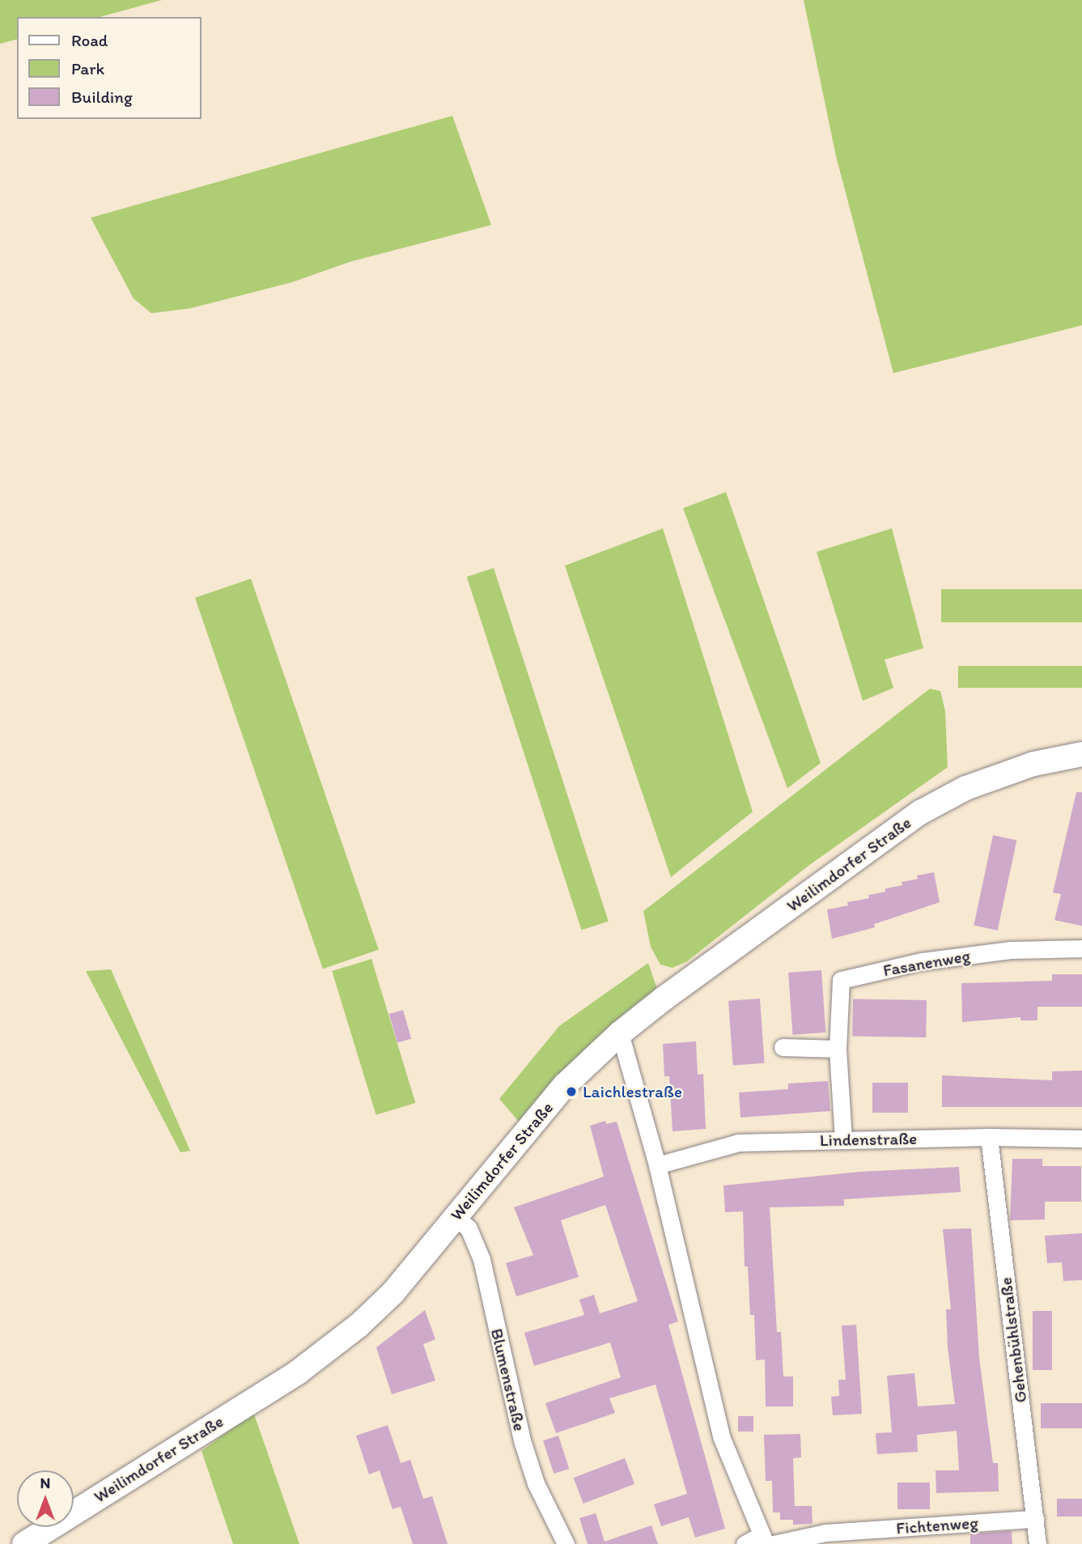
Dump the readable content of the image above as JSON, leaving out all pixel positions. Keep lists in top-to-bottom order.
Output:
{
  "streets": {
    "main road": ["Weilimdorfer Straße"],
    "street": [
      "Fasanenweg",
      "Lindenstraße",
      "Gehenbühlstraße",
      "Blumenstraße",
      "Fichtenweg"
    ]
  },
  "crossings": [
    ["Weilimdorfer Straße", "Blumenstraße"],
    ["Fasanenweg", "Lindenstraße"],
    ["Lindenstraße", "Gehenbühlstraße"],
    ["Gehenbühlstraße", "Fichtenweg"]
  ],
  "places": ["Laichlestraße"],
  "legend": ["Road", "Park", "Building"],
  "north": "top"
}
